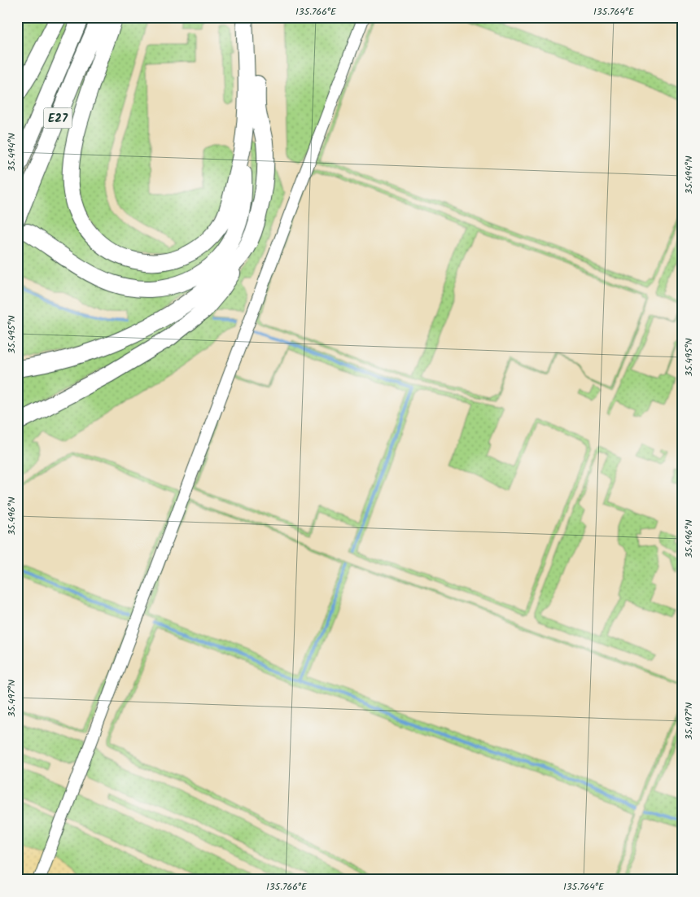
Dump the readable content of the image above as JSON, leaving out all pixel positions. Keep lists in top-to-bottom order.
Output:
{
  "streets": {
    "highway": ["E27"]
  },
  "coordinates": [
    "135.766°E",
    "135.764°E",
    "35.494°N",
    "35.495°N",
    "35.496°N",
    "35.497°N"
  ]
}
